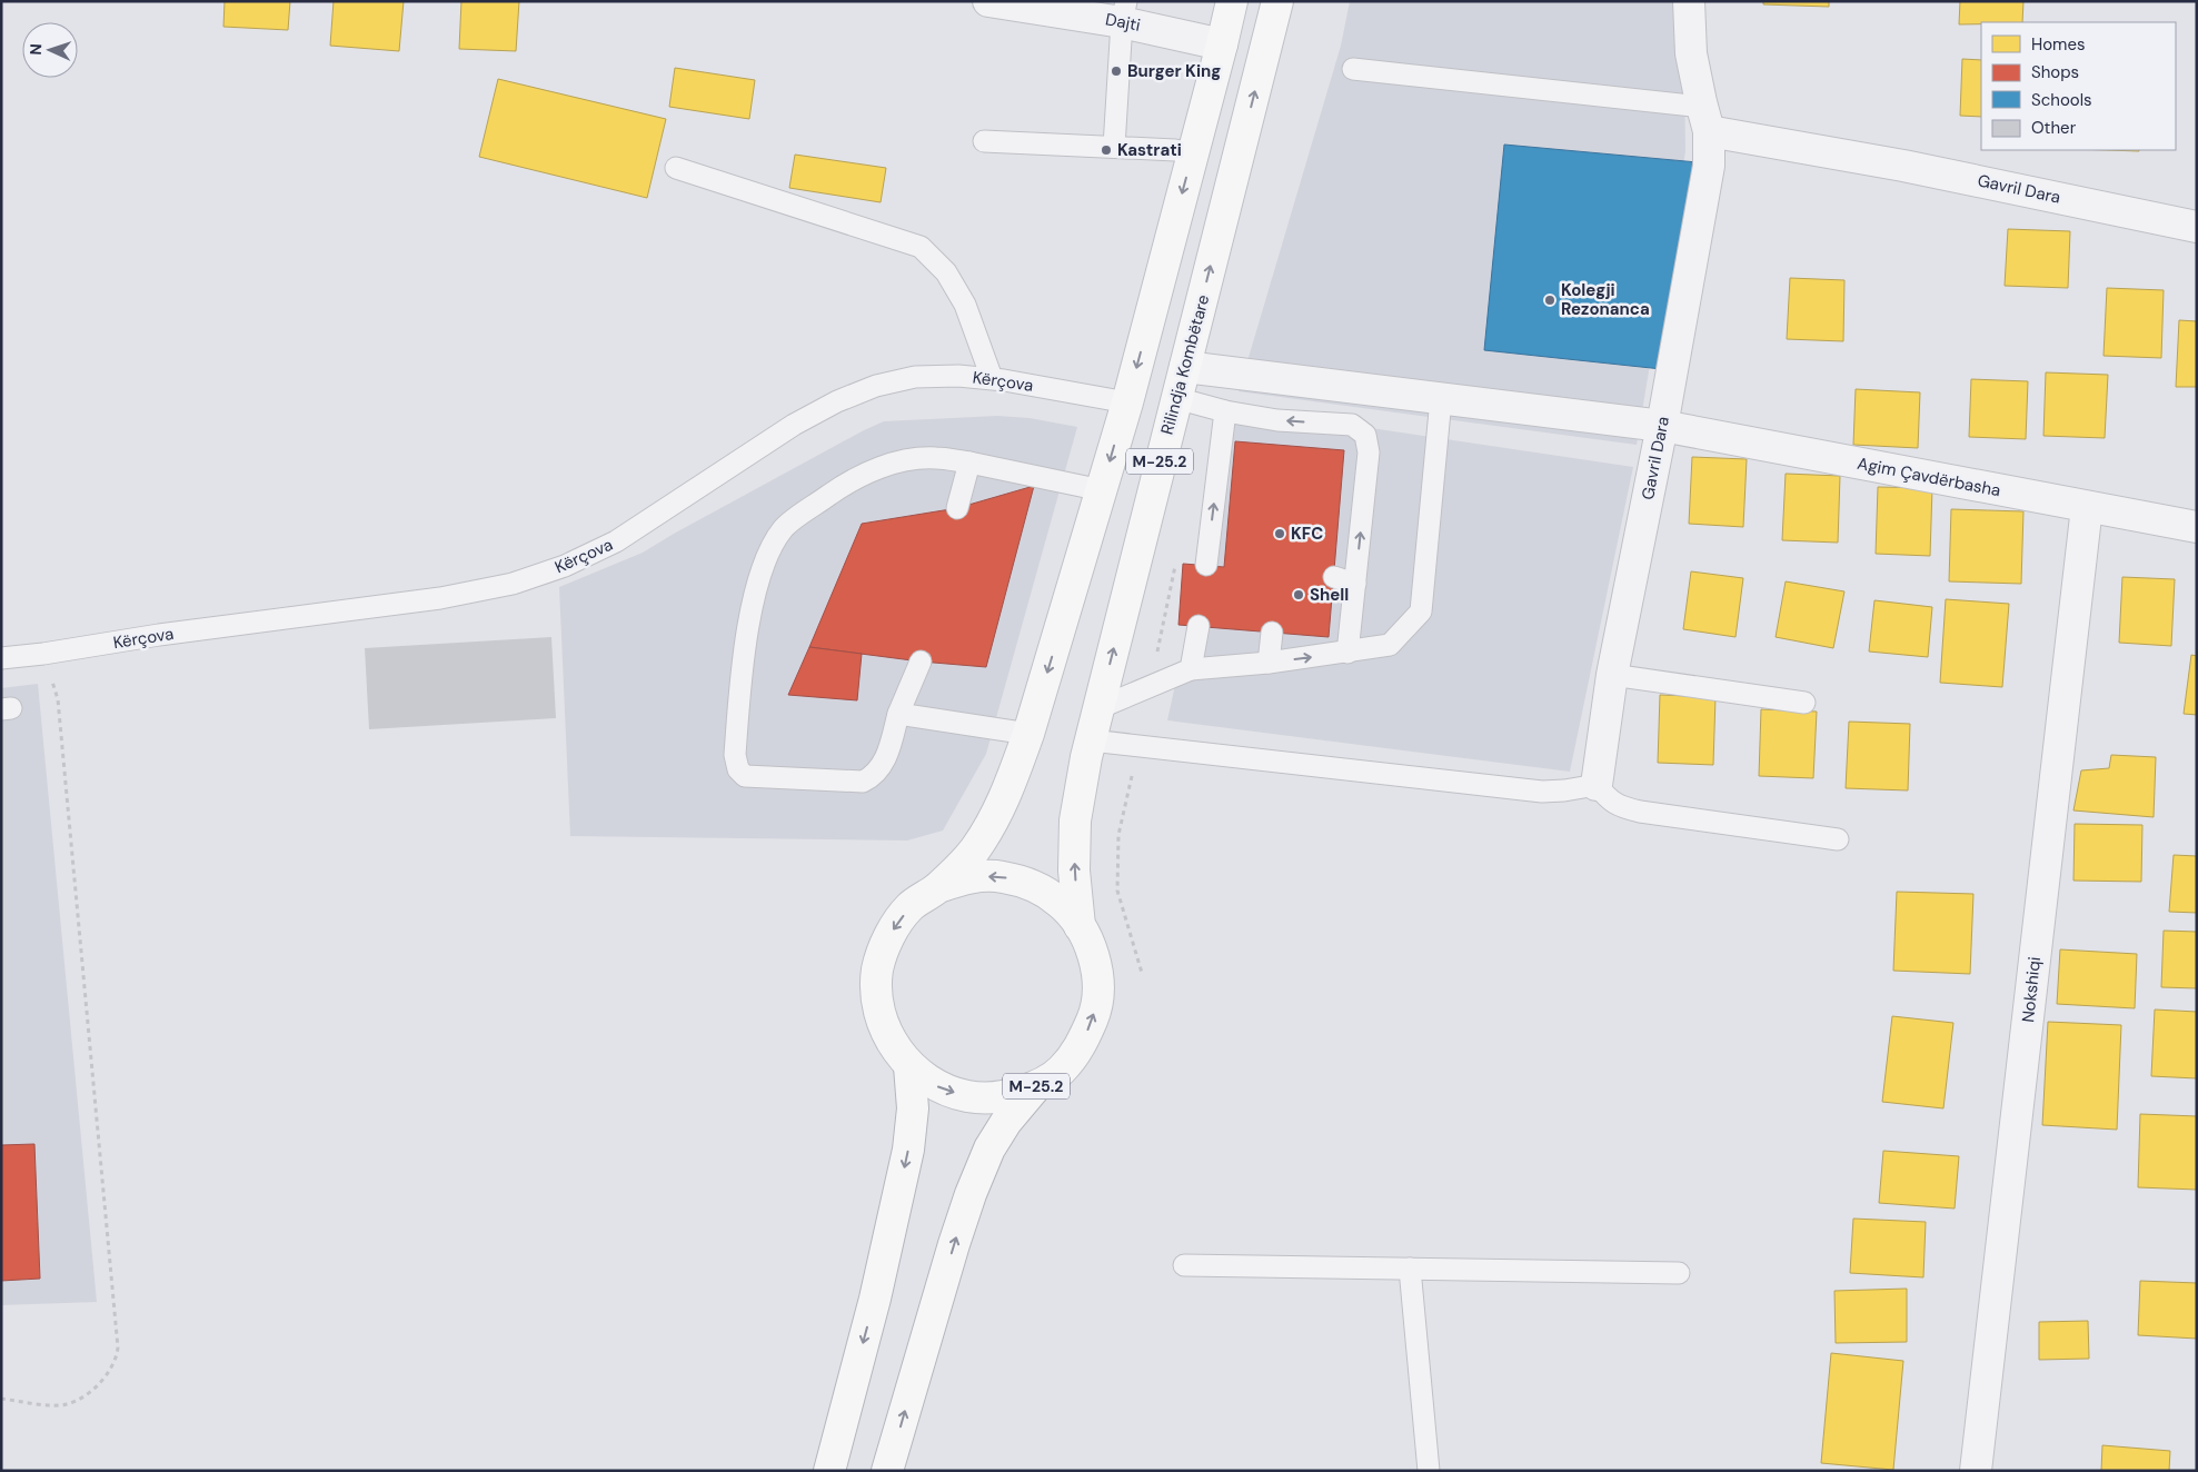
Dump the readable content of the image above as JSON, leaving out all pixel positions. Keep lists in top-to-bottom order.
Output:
{
  "streets": {
    "main road": ["Rilindja Kombëtare", "M-25.2"],
    "street": [
      "Dajti",
      "Gavril Dara",
      "Agim Çavdërbasha",
      "Nokshiqi"
    ],
    "lane": ["Kërçova"]
  },
  "crossings": [
    ["Dajti", "M-25.2"],
    ["Gavril Dara", "Agim Çavdërbasha"],
    ["Rilindja Kombëtare", "M-25.2"],
    ["Rilindja Kombëtare", "Agim Çavdërbasha"],
    ["Kërçova", "M-25.2"],
    ["Agim Çavdërbasha", "Nokshiqi"]
  ],
  "places": [
    "Burger King",
    "Kastrati",
    "Kolegji Rezonanca",
    "KFC",
    "Shell"
  ],
  "legend": [
    "Homes",
    "Shops",
    "Schools",
    "Other"
  ],
  "north": "left"
}
